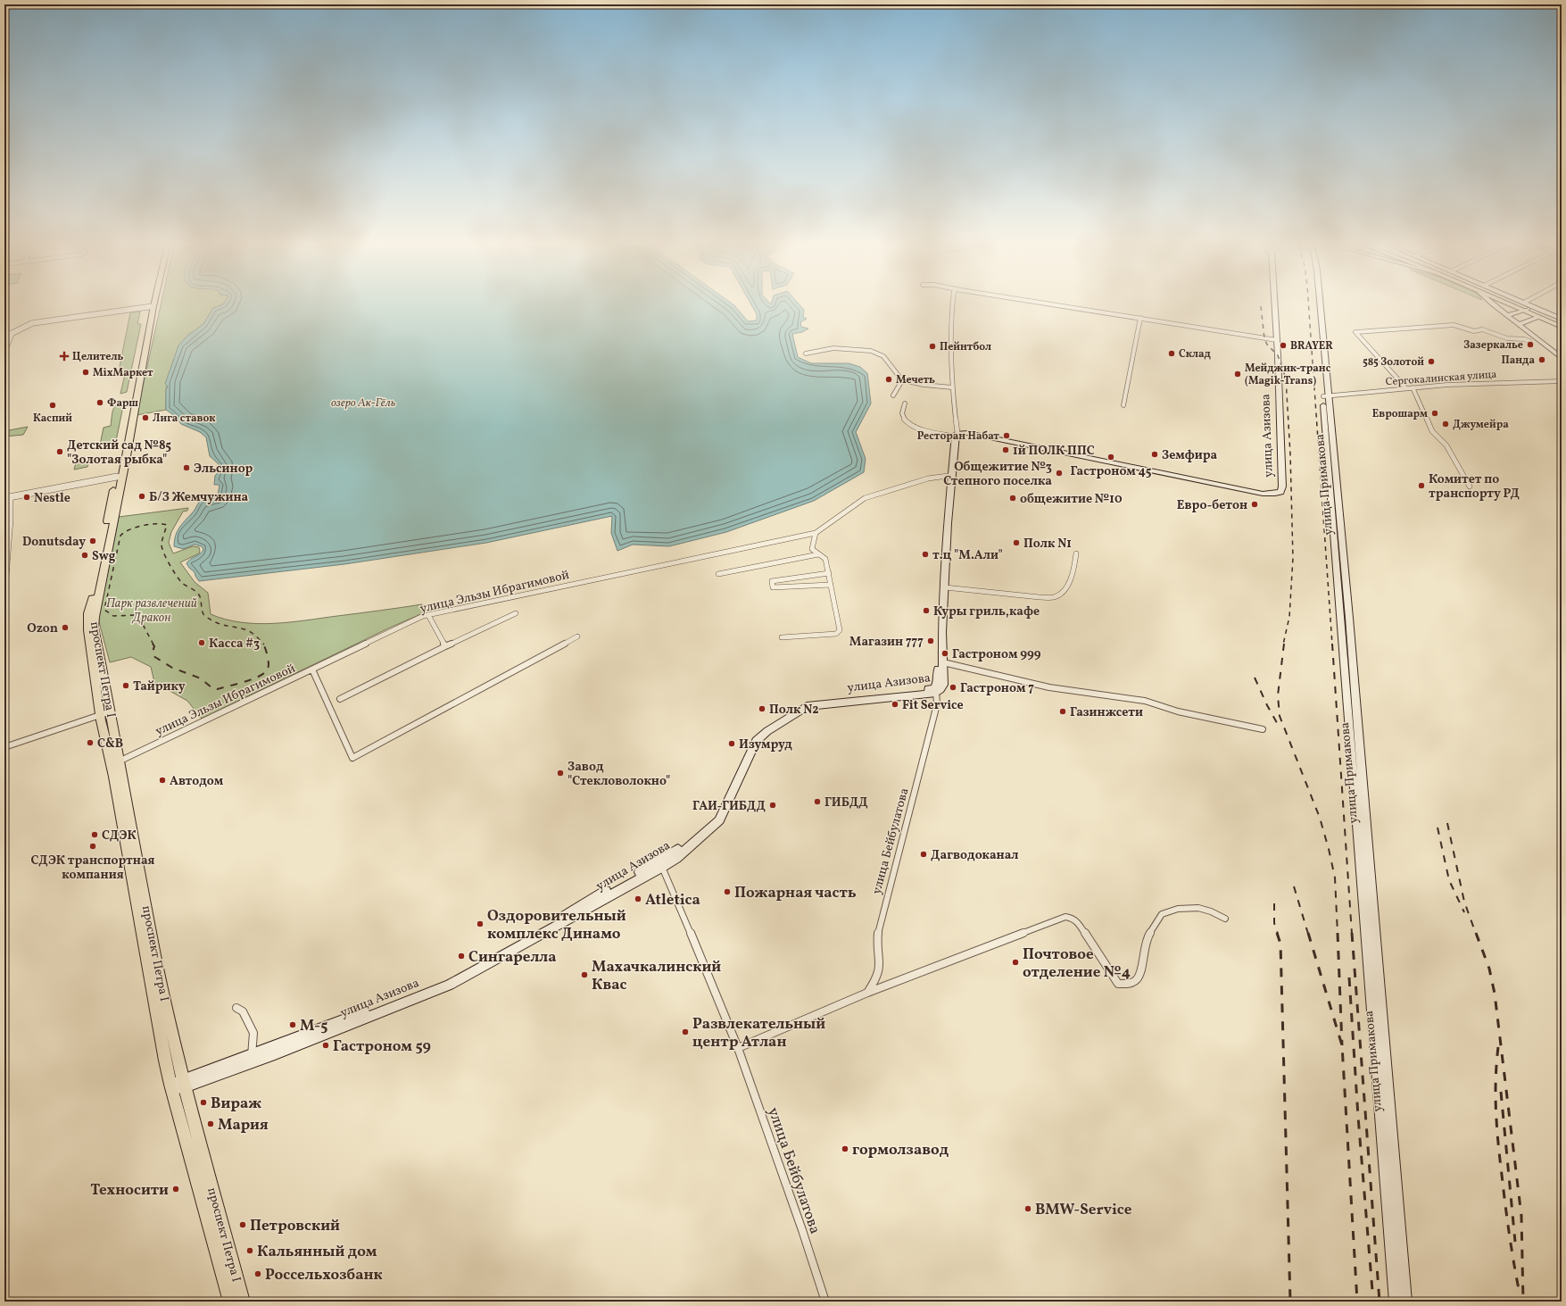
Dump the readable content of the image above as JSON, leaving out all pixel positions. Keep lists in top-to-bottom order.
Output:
{
  "streets": {
    "main road": ["улица Азизова", "улица Примакова", "проспект Петра I"],
    "street": ["Сергокалинская улица", "улица Эльзы Ибрагимовой", "улица Бейбулатова"]
  },
  "crossings": [
    ["Сергокалинская улица", "улица Примакова"],
    ["улица Азизова", "проспект Петра I"],
    ["улица Азизова", "улица Бейбулатова"],
    ["улица Эльзы Ибрагимовой", "проспект Петра I"]
  ],
  "water": ["озеро Ак-Гёль"],
  "parks": ["Парк развлечений Дракон"],
  "places": {
    "other": [
      "Зазеркалье",
      "BRAYER",
      "Пейнтбол",
      "Склад",
      "Панда",
      "585 Золотой",
      "MixМаркет",
      "Мейджик-транс (Magik-Trans)",
      "Мечеть",
      "Фарш",
      "Каспий",
      "Еврошарм",
      "Лига ставок",
      "Джумейра",
      "Ресторан Набат",
      "1й ПОЛК ППС",
      "Детский сад №85 \"Золотая рыбка\"",
      "Земфира",
      "Гастроном 45",
      "Эльсинор",
      "Общежитие №3 Степного поселка",
      "Комитет по транспорту РД",
      "Б/З Жемчужина",
      "Nestle",
      "общежитие №10",
      "Евро-бетон",
      "Donutsday",
      "Полк N1",
      "т.ц \"М.Али\"",
      "Swg",
      "Куры гриль,кафе",
      "Ozon",
      "Магазин 777",
      "Касса #3",
      "Гастроном 999",
      "Тайрику",
      "Гастроном 7",
      "Fit Service",
      "Полк N2",
      "Газинжсети",
      "С&В",
      "Изумруд",
      "Завод \"Стекловолокно\"",
      "Автодом",
      "ГИБДД",
      "ГАИ-ГИБДД",
      "СДЭК",
      "СДЭК транспортная компания",
      "Дагводоканал",
      "Пожарная часть",
      "Atletica",
      "Оздоровительный комплекс Динамо",
      "Сингарелла",
      "Почтовое отделение №4",
      "Махачкалинский Квас",
      "М-5",
      "Развлекательный центр Атлан",
      "Гастроном 59",
      "Вираж",
      "Мария",
      "гормолзавод",
      "Техносити",
      "BMW-Service",
      "Петровский",
      "Кальянный дом",
      "Россельхозбанк"
    ],
    "health": ["Целитель"]
  }
}
